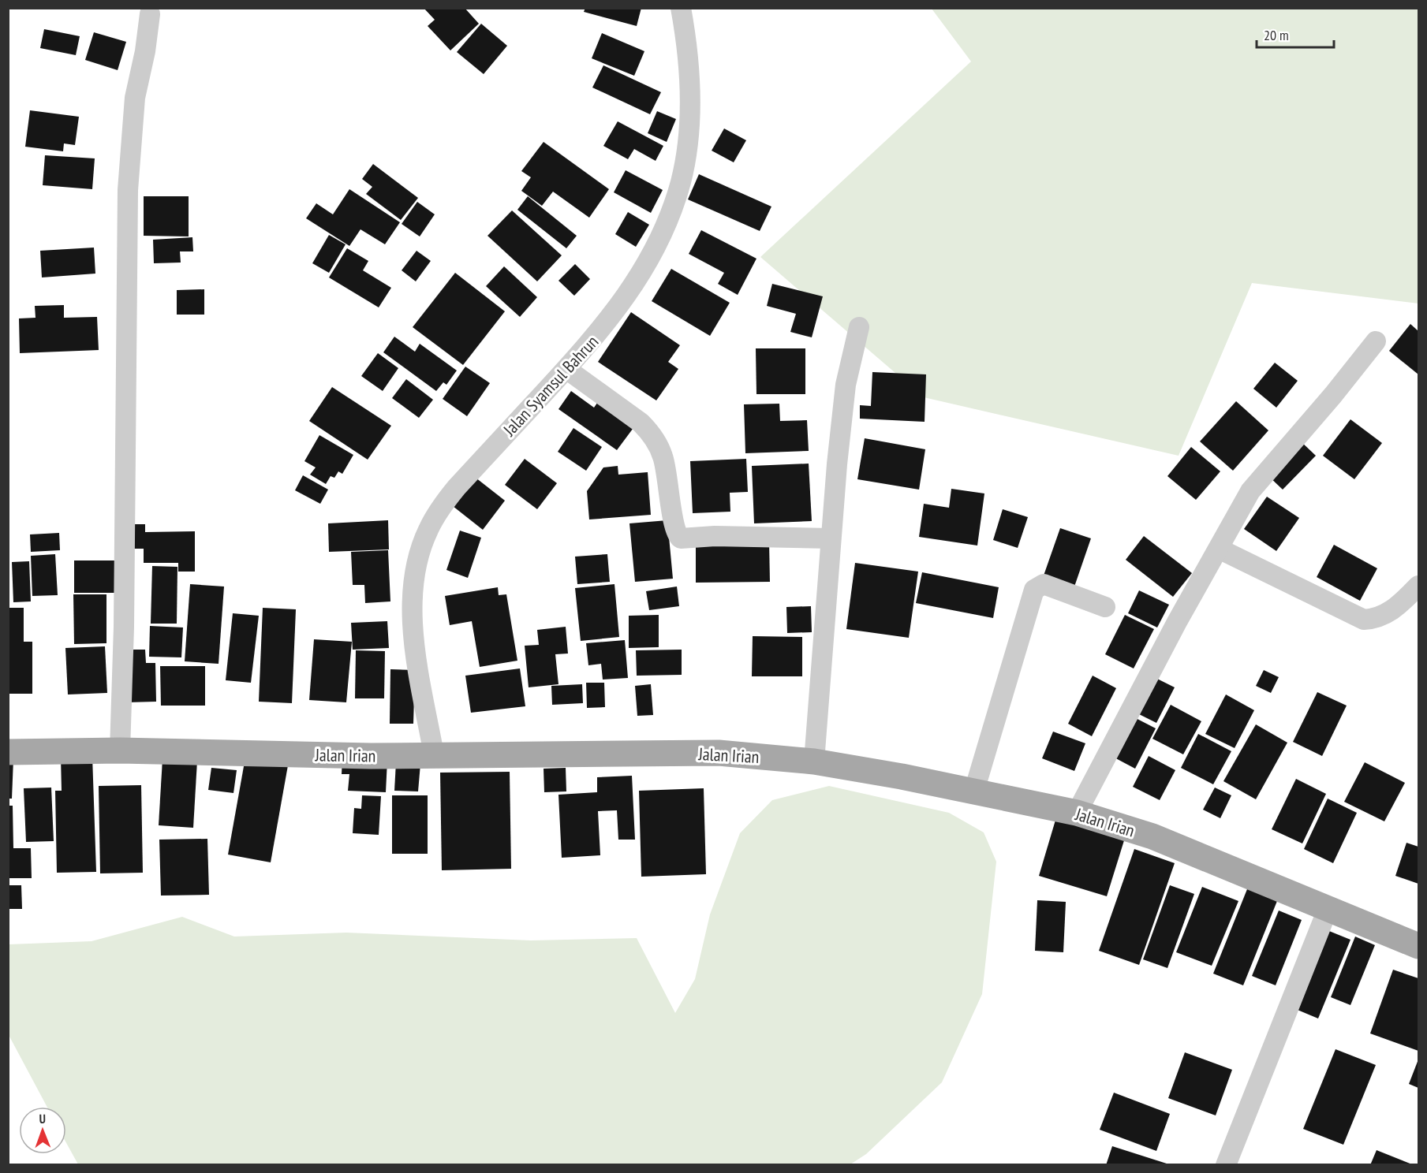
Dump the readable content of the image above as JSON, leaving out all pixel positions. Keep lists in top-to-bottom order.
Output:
{
  "streets": {
    "main road": ["Jalan Irian"],
    "street": ["Jalan Syamsul Bahrun"]
  },
  "crossings": [
    ["Jalan Syamsul Bahrun", "Jalan Irian"]
  ],
  "scale_bar": "20 m",
  "north": "top"
}
